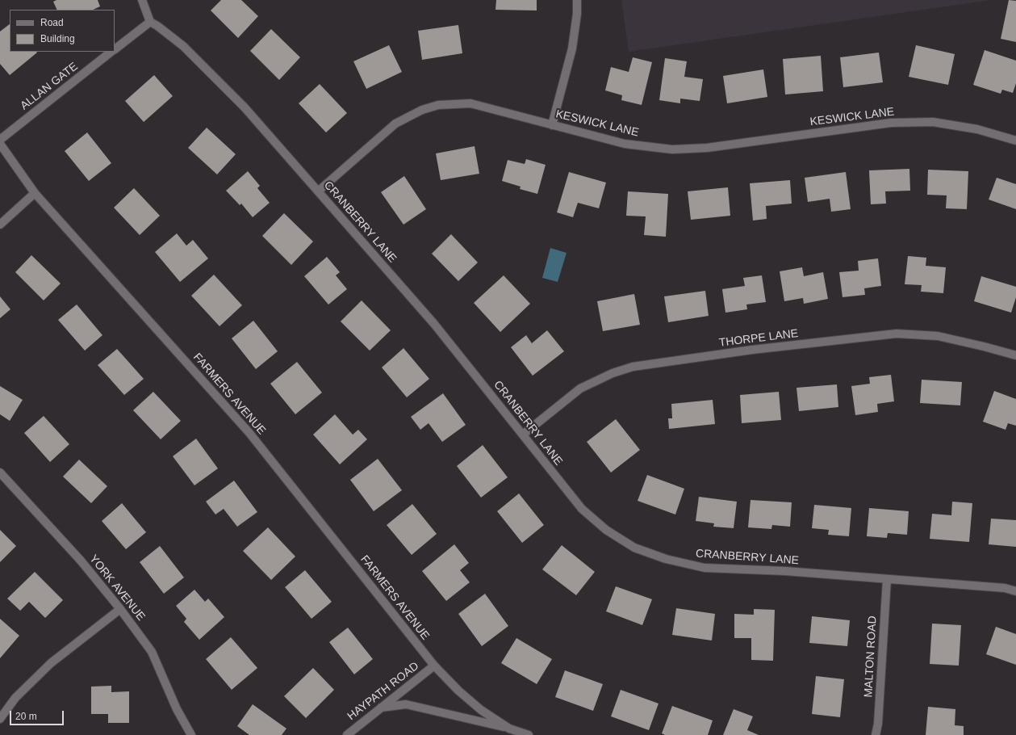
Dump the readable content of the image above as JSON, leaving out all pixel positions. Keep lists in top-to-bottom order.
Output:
{
  "streets": {
    "street": [
      "ALLAN GATE",
      "KESWICK LANE",
      "CRANBERRY LANE",
      "THORPE LANE",
      "FARMERS AVENUE",
      "YORK AVENUE",
      "MALTON ROAD",
      "HAYPATH ROAD"
    ]
  },
  "crossings": [
    ["ALLAN GATE", "CRANBERRY LANE"],
    ["KESWICK LANE", "CRANBERRY LANE"],
    ["CRANBERRY LANE", "THORPE LANE"],
    ["CRANBERRY LANE", "MALTON ROAD"],
    ["FARMERS AVENUE", "HAYPATH ROAD"]
  ],
  "legend": ["Road", "Building"],
  "scale_bar": "20 m"
}
